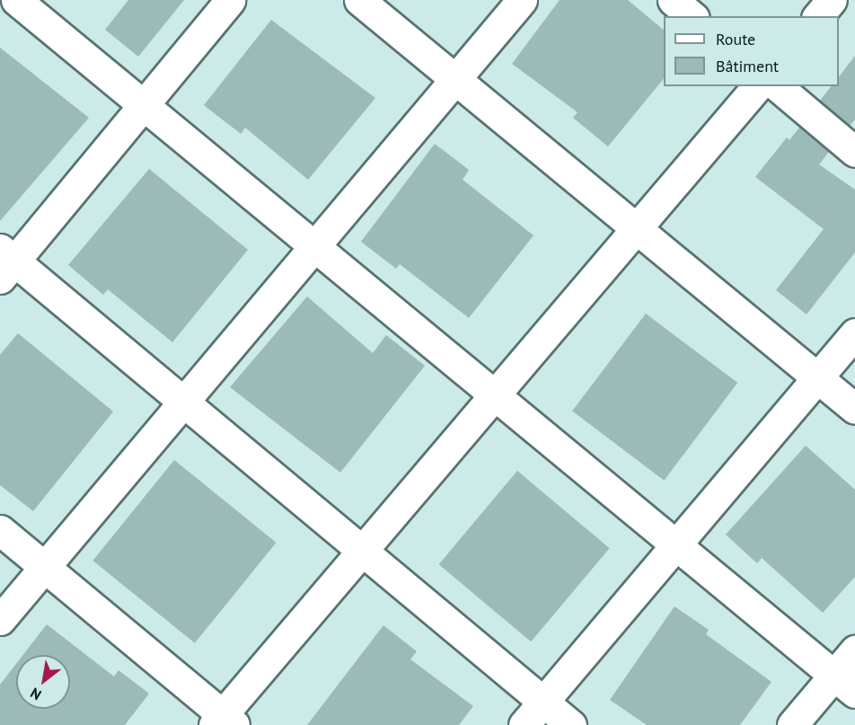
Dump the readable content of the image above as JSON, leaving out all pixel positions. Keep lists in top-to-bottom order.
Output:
{
  "legend": ["Route", "Bâtiment"],
  "north": "bottom left"
}
